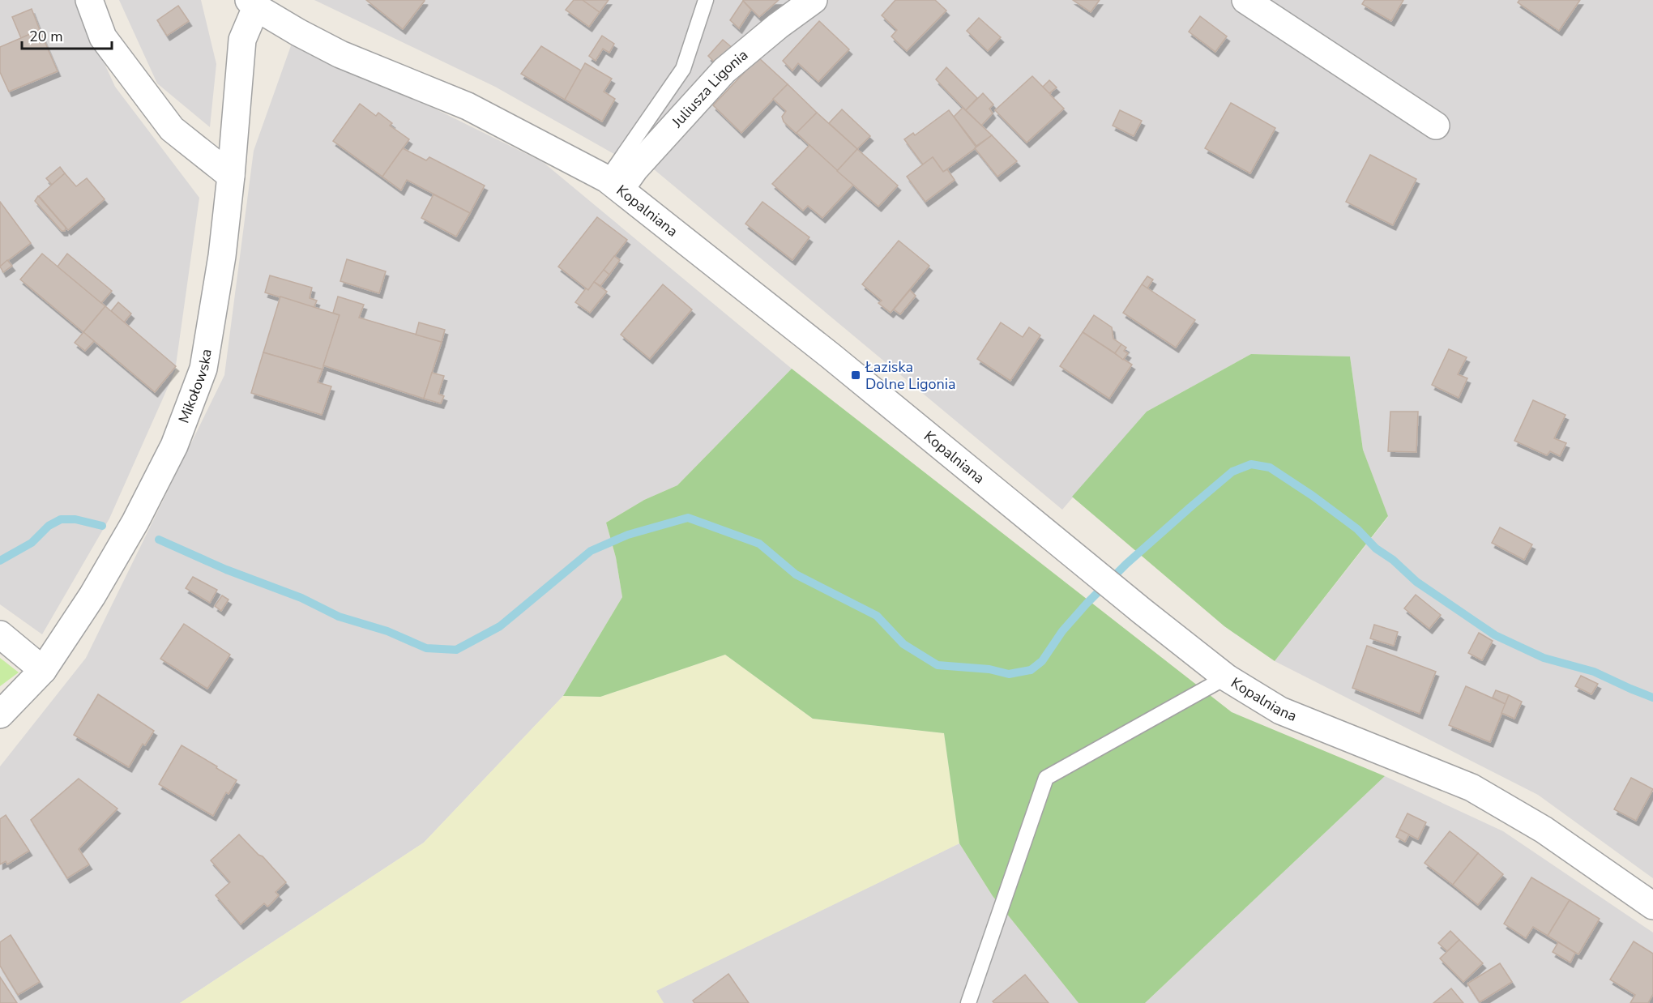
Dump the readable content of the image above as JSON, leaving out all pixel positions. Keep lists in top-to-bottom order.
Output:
{
  "streets": {
    "street": ["Juliusza Ligonia", "Kopalniana", "Mikołowska"]
  },
  "crossings": [
    ["Juliusza Ligonia", "Kopalniana"],
    ["Kopalniana", "Mikołowska"]
  ],
  "places": {
    "transit": ["Łaziska Dolne Ligonia"]
  },
  "scale_bar": "20 m"
}
